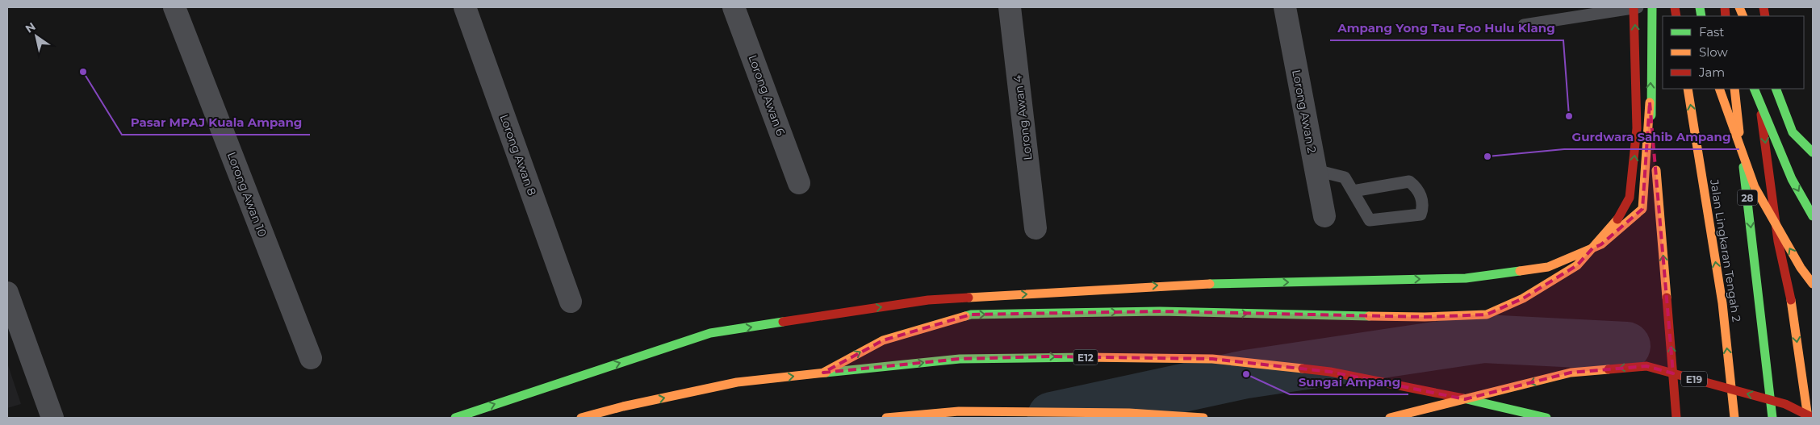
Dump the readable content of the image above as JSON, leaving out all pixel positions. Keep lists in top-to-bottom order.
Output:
{
  "streets": {
    "main road": [
      "28",
      "Jalan Lingkaran Tengah 2",
      "E12",
      "E19"
    ],
    "street": [
      "Lorong Awan 6",
      "Lorong Awan 2",
      "Lorong Awan 4",
      "Lorong Awan 8",
      "Lorong Awan 10"
    ]
  },
  "places": [
    "Pasar MPAJ Kuala Ampang",
    "Ampang Yong Tau Foo Hulu Klang",
    "Gurdwara Sahib Ampang",
    "Sungai Ampang"
  ],
  "legend": ["Fast", "Slow", "Jam"],
  "north": "top left"
}
